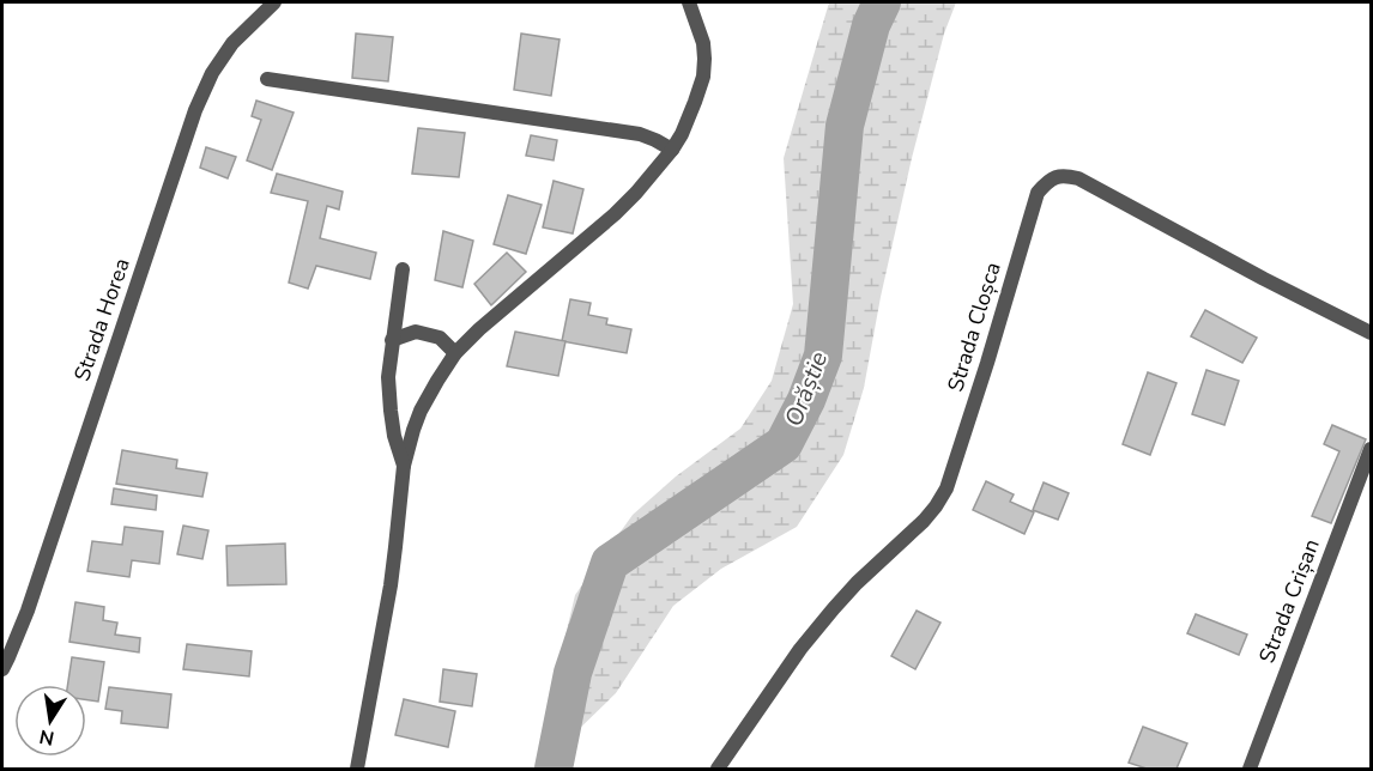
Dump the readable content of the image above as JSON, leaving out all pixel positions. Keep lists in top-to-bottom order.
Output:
{
  "streets": {
    "street": ["Strada Horea", "Strada Cloșca", "Strada Crișan"]
  },
  "water": ["Orăștie"],
  "north": "bottom"
}
